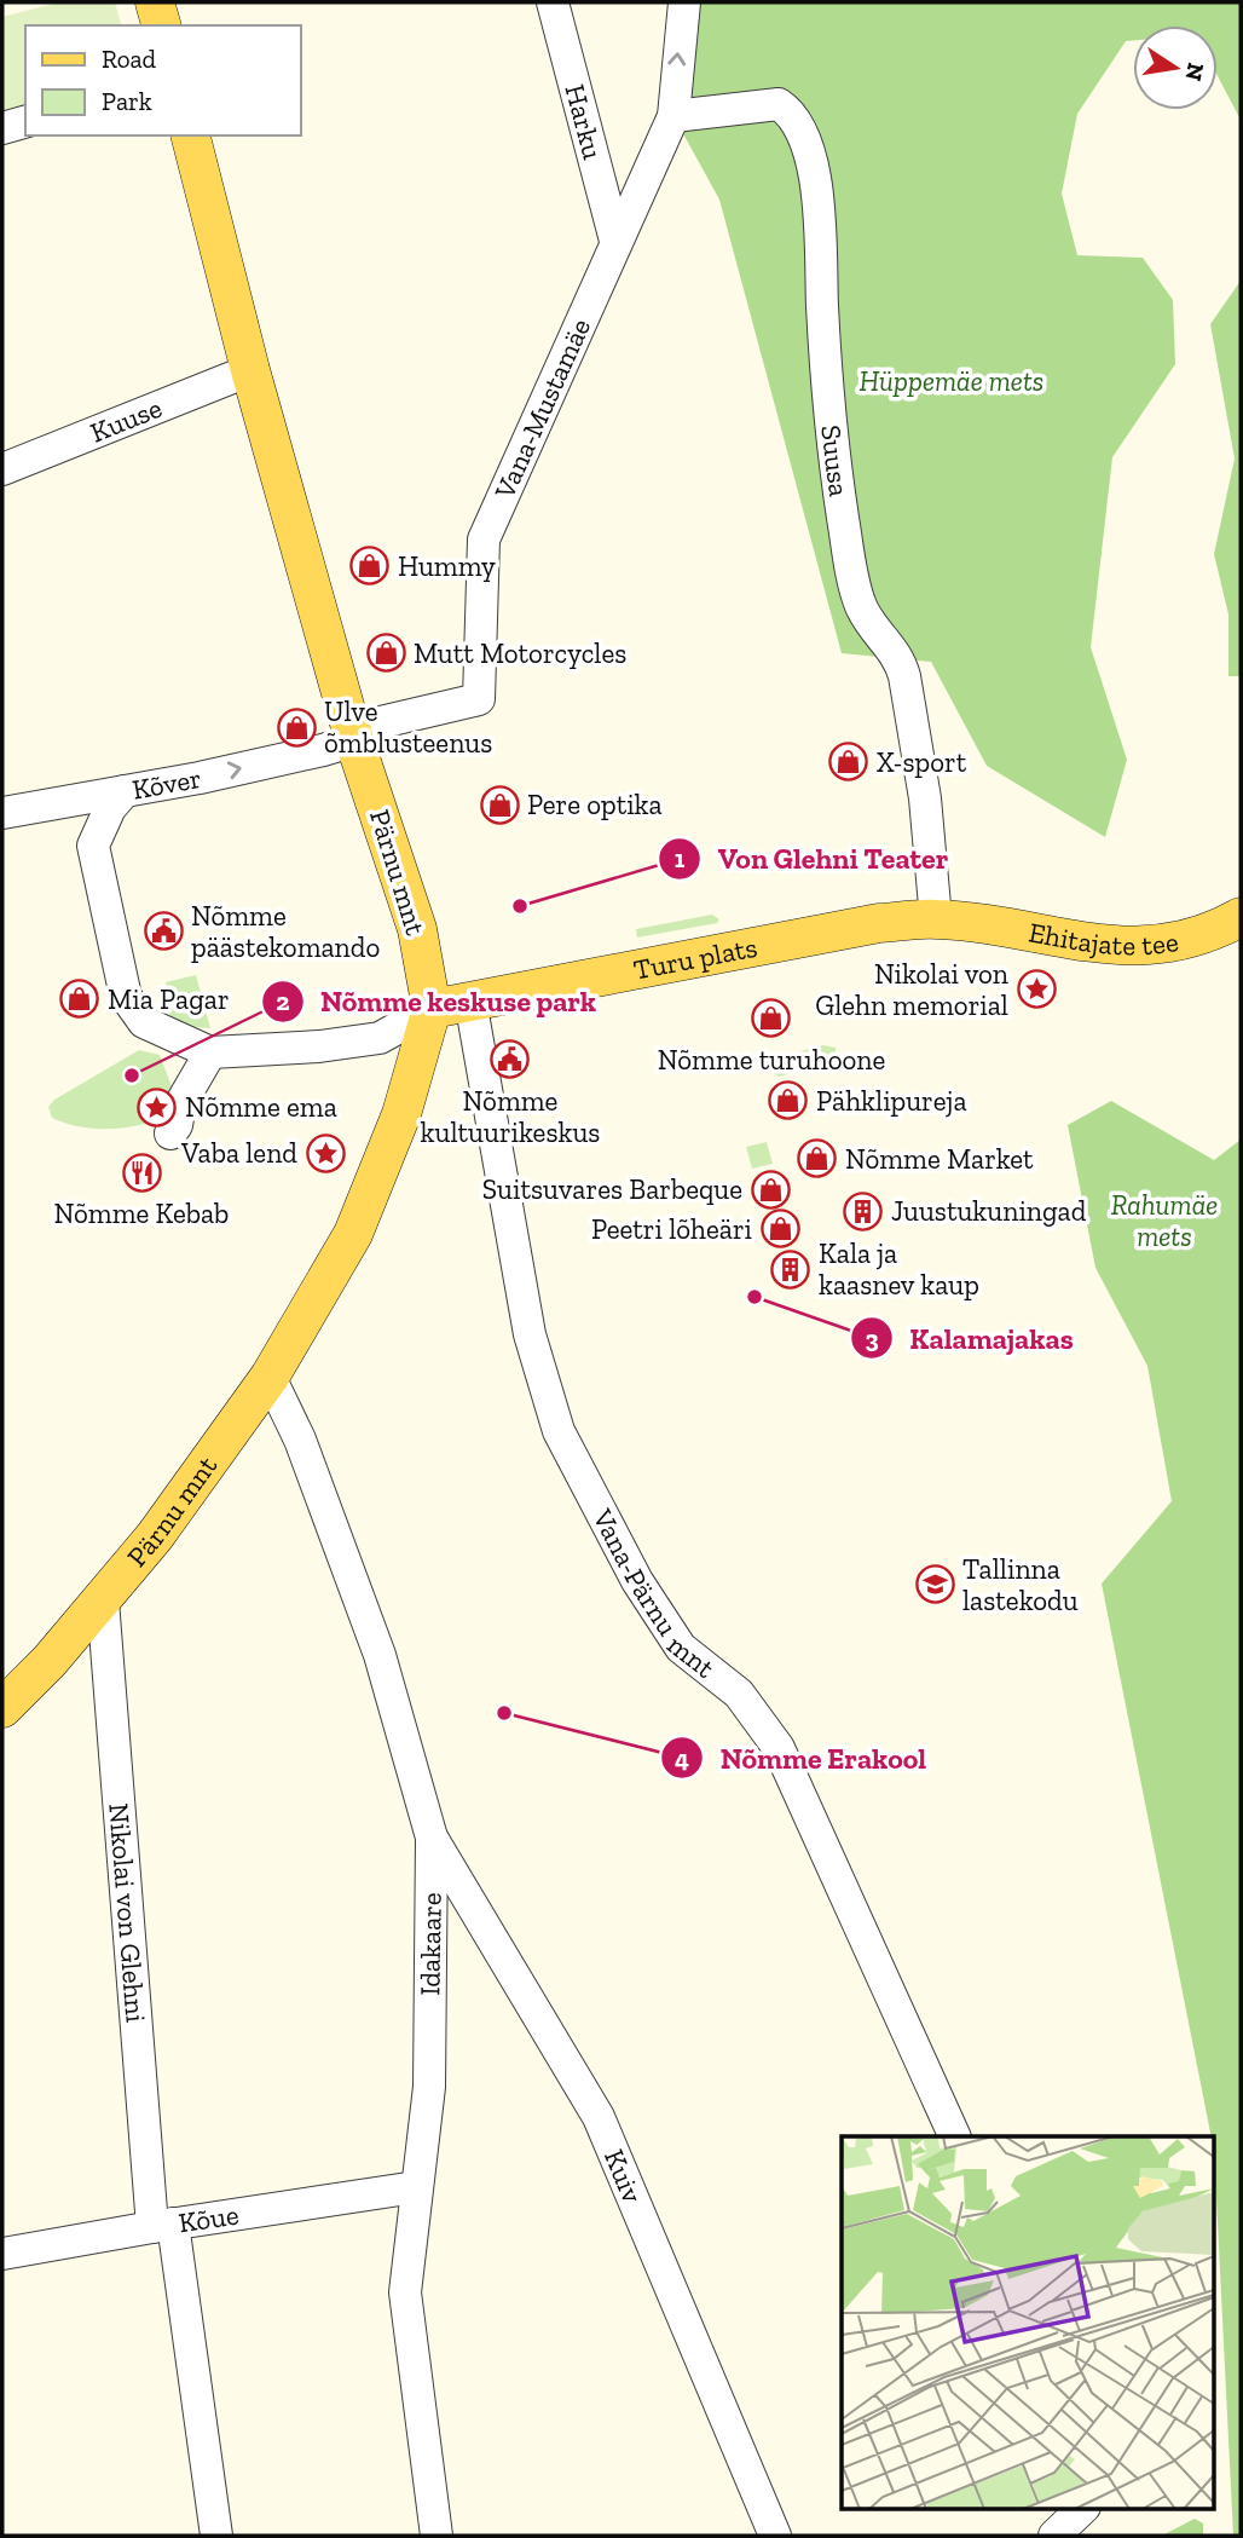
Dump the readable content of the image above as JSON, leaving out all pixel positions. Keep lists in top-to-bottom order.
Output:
{
  "streets": {
    "main road": ["Pärnu mnt", "Ehitajate tee", "Turu plats"],
    "street": [
      "Harku",
      "Vana-Mustamäe",
      "Kuuse",
      "Suusa",
      "Kõver",
      "Vana-Pärnu mnt",
      "Nikolai von Glehni",
      "Idakaare",
      "Kuiv",
      "Kõue"
    ]
  },
  "crossings": [
    ["Harku", "Vana-Mustamäe"],
    ["Vana-Mustamäe", "Suusa"],
    ["Vana-Mustamäe", "Kõver"],
    ["Vana-Mustamäe", "Pärnu mnt"],
    ["Kuuse", "Pärnu mnt"],
    ["Suusa", "Ehitajate tee"],
    ["Suusa", "Turu plats"],
    ["Kõver", "Pärnu mnt"],
    ["Pärnu mnt", "Turu plats"],
    ["Pärnu mnt", "Nikolai von Glehni"],
    ["Pärnu mnt", "Idakaare"],
    ["Ehitajate tee", "Turu plats"],
    ["Turu plats", "Vana-Pärnu mnt"],
    ["Nikolai von Glehni", "Kõue"],
    ["Idakaare", "Kuiv"],
    ["Idakaare", "Kõue"]
  ],
  "parks": ["Hüppemäe mets", "Rahumäe mets"],
  "places": {
    "shop": [
      "Hummy",
      "Mutt Motorcycles",
      "Ulve õmblusteenus",
      "X-sport",
      "Pere optika",
      "Mia Pagar",
      "Nõmme turuhoone",
      "Pähklipureja",
      "Nõmme Market",
      "Suitsuvares Barbeque",
      "Peetri lõheäri"
    ],
    "other": [
      "Von Glehni Teater",
      "Nõmme keskuse park",
      "Kalamajakas",
      "Nõmme Erakool"
    ],
    "public building": ["Nõmme päästekomando", "Nõmme kultuurikeskus"],
    "place": ["Nikolai von Glehn memorial", "Nõmme ema", "Vaba lend"],
    "restaurant": ["Nõmme Kebab"],
    "building": ["Juustukuningad", "Kala ja kaasnev kaup"],
    "school or university": ["Tallinna lastekodu"]
  },
  "legend": ["Road", "Park"],
  "north": "right"
}
